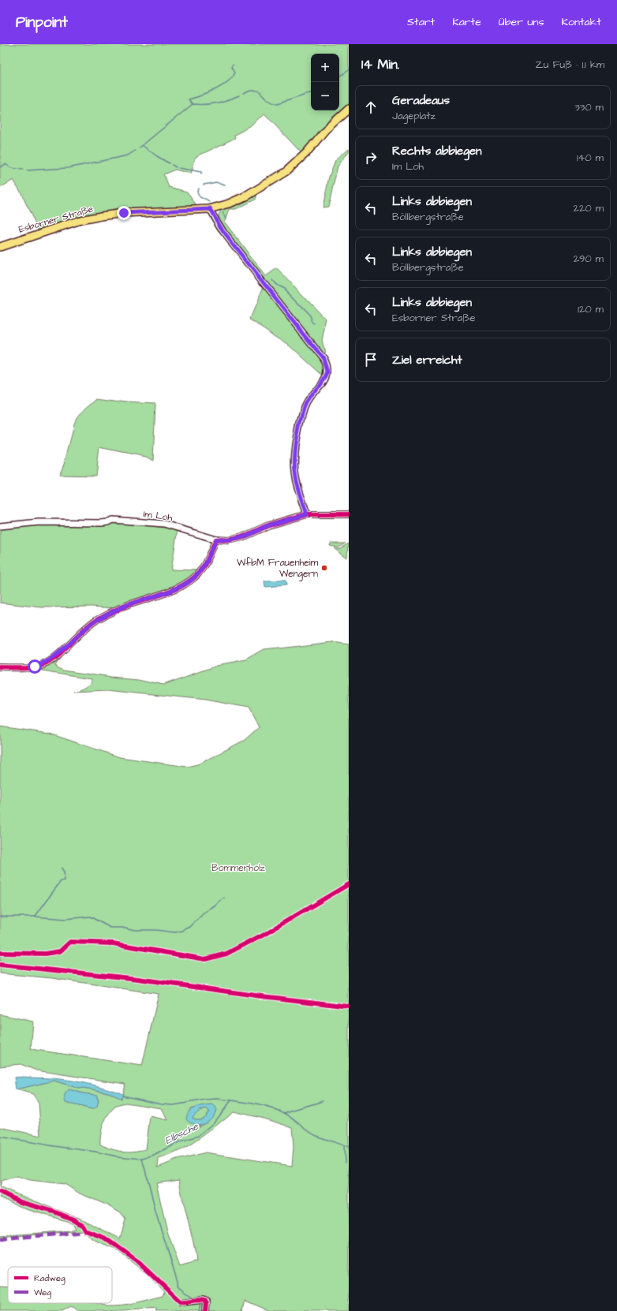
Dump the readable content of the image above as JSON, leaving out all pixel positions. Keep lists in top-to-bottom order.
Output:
{
  "streets": {
    "main road": ["Esborner Straße"],
    "street": ["Im Loh"]
  },
  "water": ["Elbsche"],
  "parks": ["Bommerholz"],
  "places": ["WfbM Frauenheim Wengern"],
  "legend": ["Radweg", "Weg"],
  "page": {
    "header": "Pinpoint",
    "nav": [
      "Start",
      "Karte",
      "Über uns",
      "Kontakt"
    ],
    "heading": ["14 Min.", "Zu Fuß · 1.1 km"],
    "map_buttons": ["+", "−"],
    "list": [
      ["Geradeaus", "Jageplatz", "330 m"],
      ["Rechts abbiegen", "Im Loh", "140 m"],
      ["Links abbiegen", "Böllbergstraße", "220 m"],
      ["Links abbiegen", "Böllbergstraße", "290 m"],
      ["Links abbiegen", "Esborner Straße", "120 m"],
      "Ziel erreicht"
    ]
  }
}
